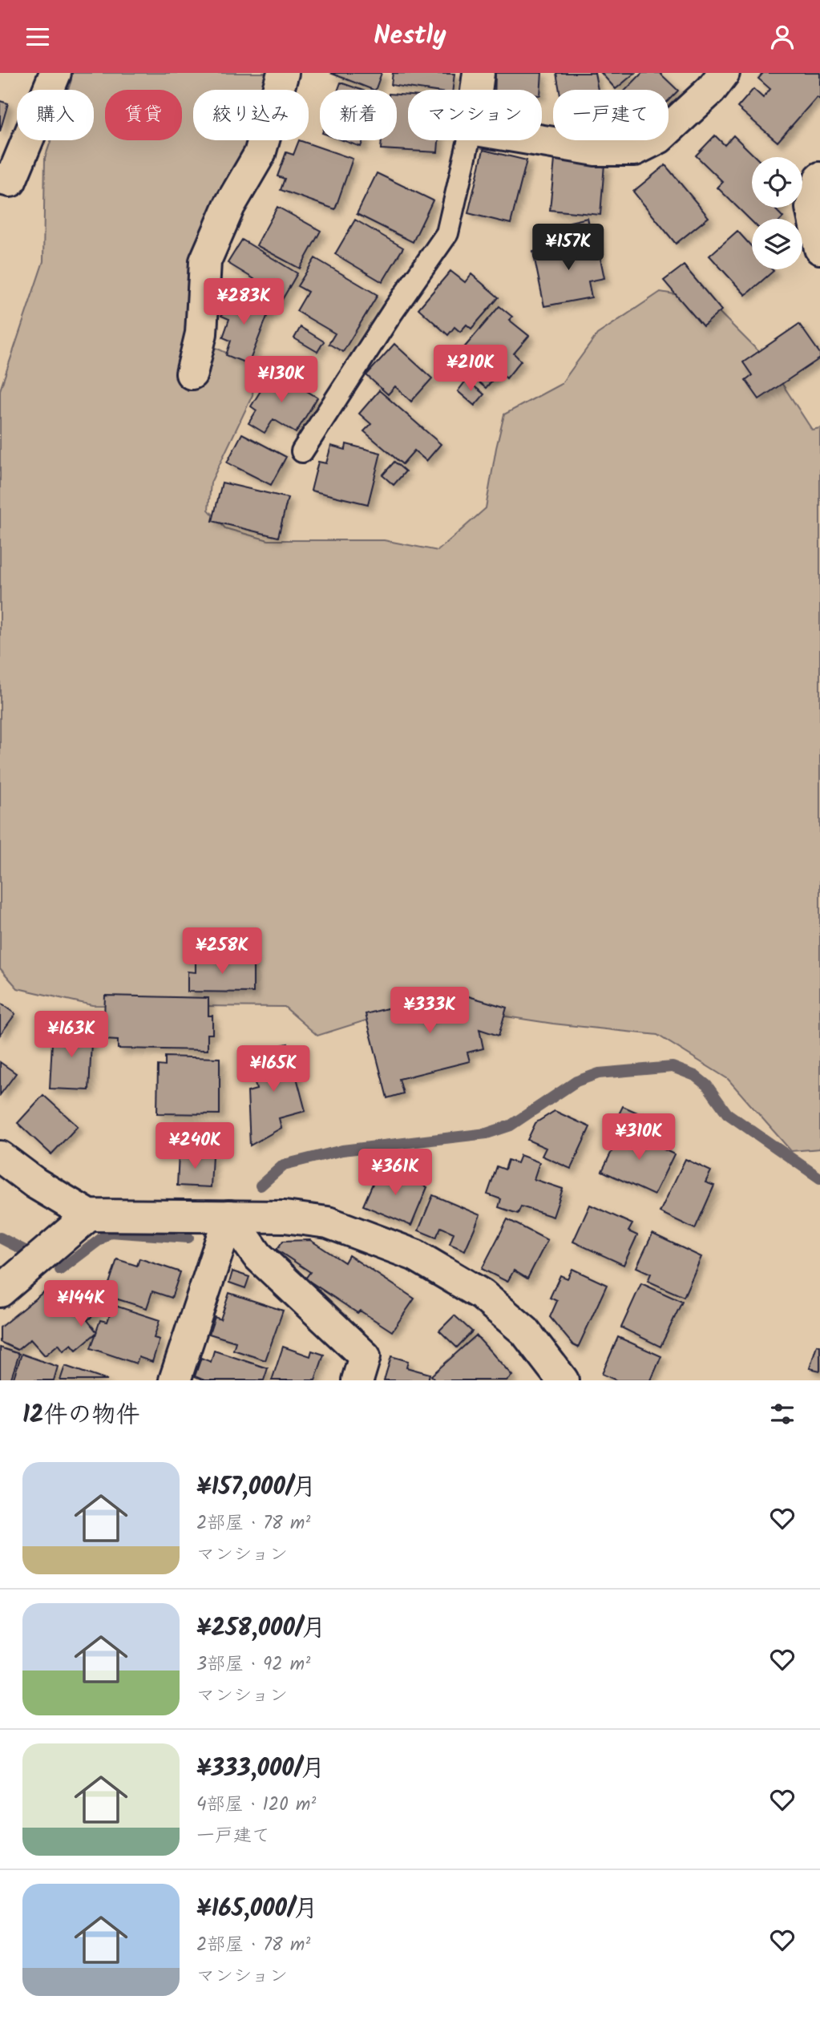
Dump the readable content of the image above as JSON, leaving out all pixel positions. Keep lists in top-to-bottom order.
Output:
{
  "page": {
    "header": "Nestly",
    "chip": [
      "購入",
      "賃貸",
      "絞り込み",
      "新着",
      "マンション",
      "一戸建て"
    ],
    "price": [
      "¥157K",
      "¥283K",
      "¥210K",
      "¥130K",
      "¥258K",
      "¥333K",
      "¥163K",
      "¥165K",
      "¥310K",
      "¥240K",
      "¥361K",
      "¥144K"
    ],
    "heading": "12件の物件",
    "list": [
      {
        "name": "¥157,000/月",
        "note": "2部屋 · 78 m² · マンション"
      },
      {
        "name": "¥258,000/月",
        "note": "3部屋 · 92 m² · マンション"
      },
      {
        "name": "¥333,000/月",
        "note": "4部屋 · 120 m² · 一戸建て"
      },
      {
        "name": "¥165,000/月",
        "note": "2部屋 · 78 m² · マンション"
      }
    ]
  }
}
